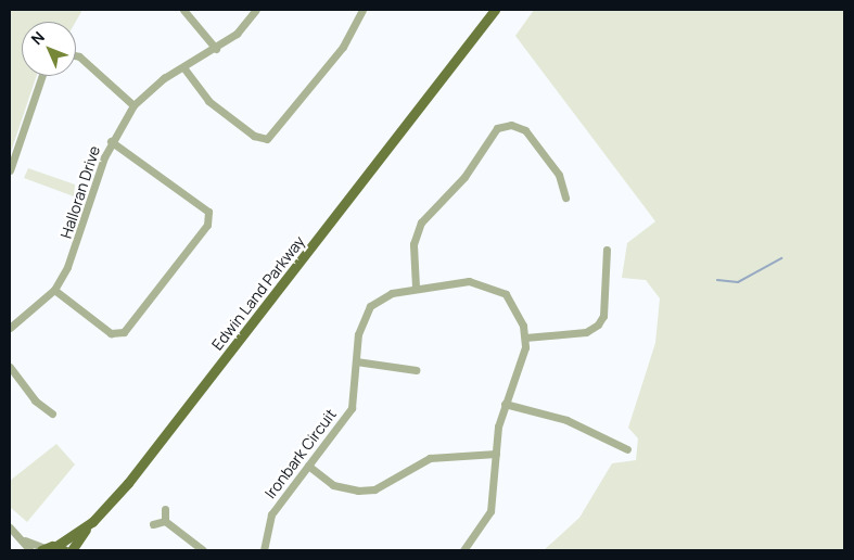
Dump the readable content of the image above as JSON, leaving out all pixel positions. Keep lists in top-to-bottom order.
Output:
{
  "streets": {
    "main road": ["Edwin Land Parkway"],
    "street": ["Halloran Drive", "Ironbark Circuit"]
  },
  "north": "top left"
}
